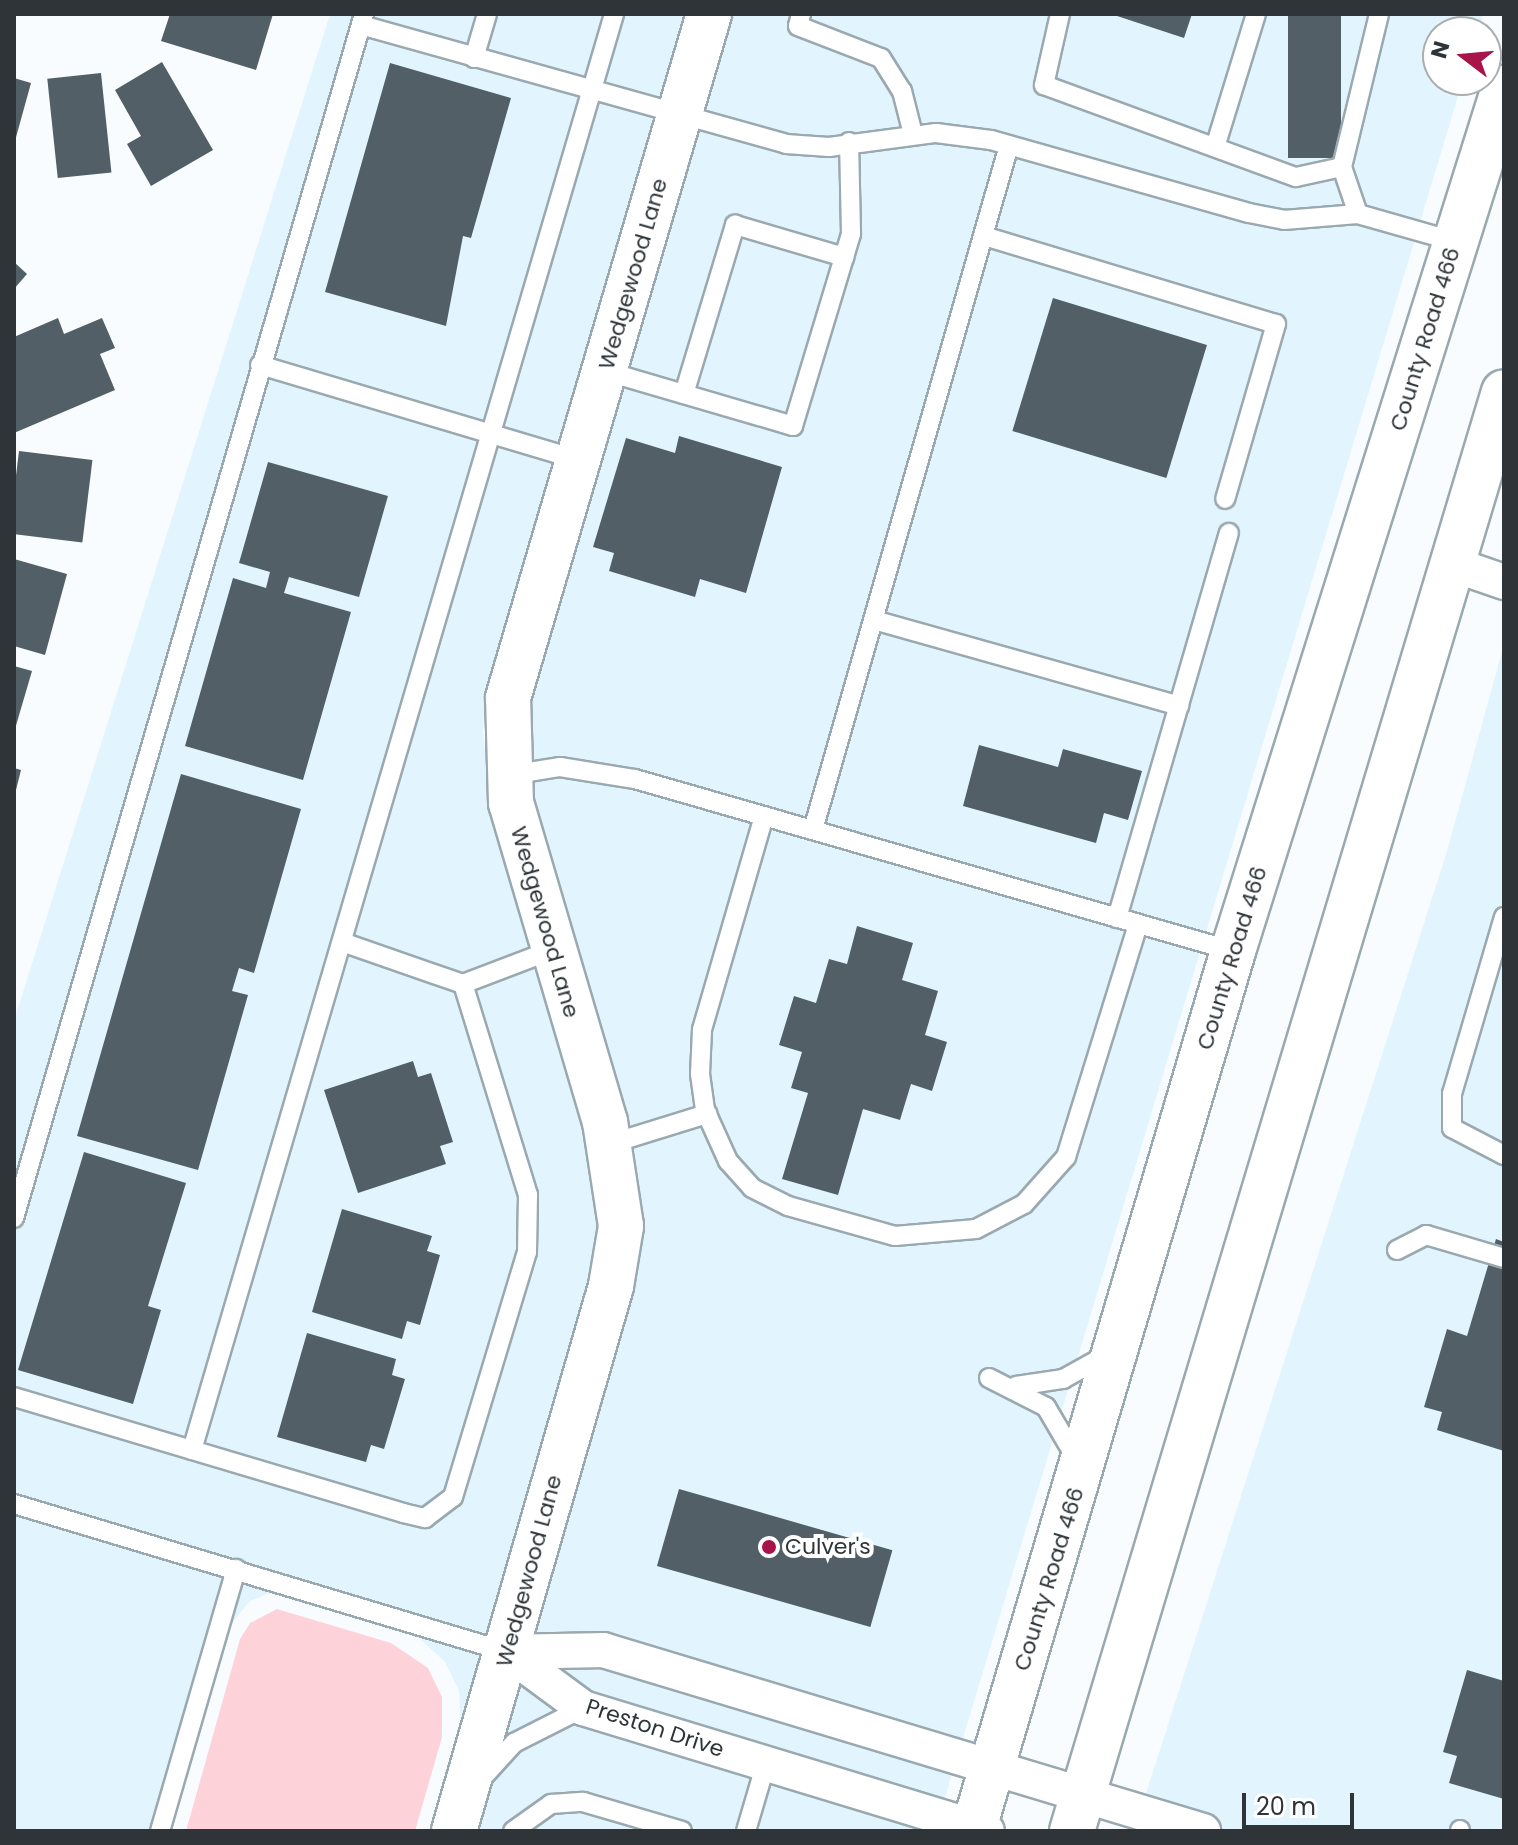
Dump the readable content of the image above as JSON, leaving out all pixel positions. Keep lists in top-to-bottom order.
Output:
{
  "streets": {
    "main road": ["Wedgewood Lane", "County Road 466"],
    "street": ["Preston Drive"]
  },
  "crossings": [
    ["Wedgewood Lane", "Preston Drive"],
    ["County Road 466", "Preston Drive"]
  ],
  "places": ["Culver's"],
  "scale_bar": "20 m",
  "north": "left"
}
